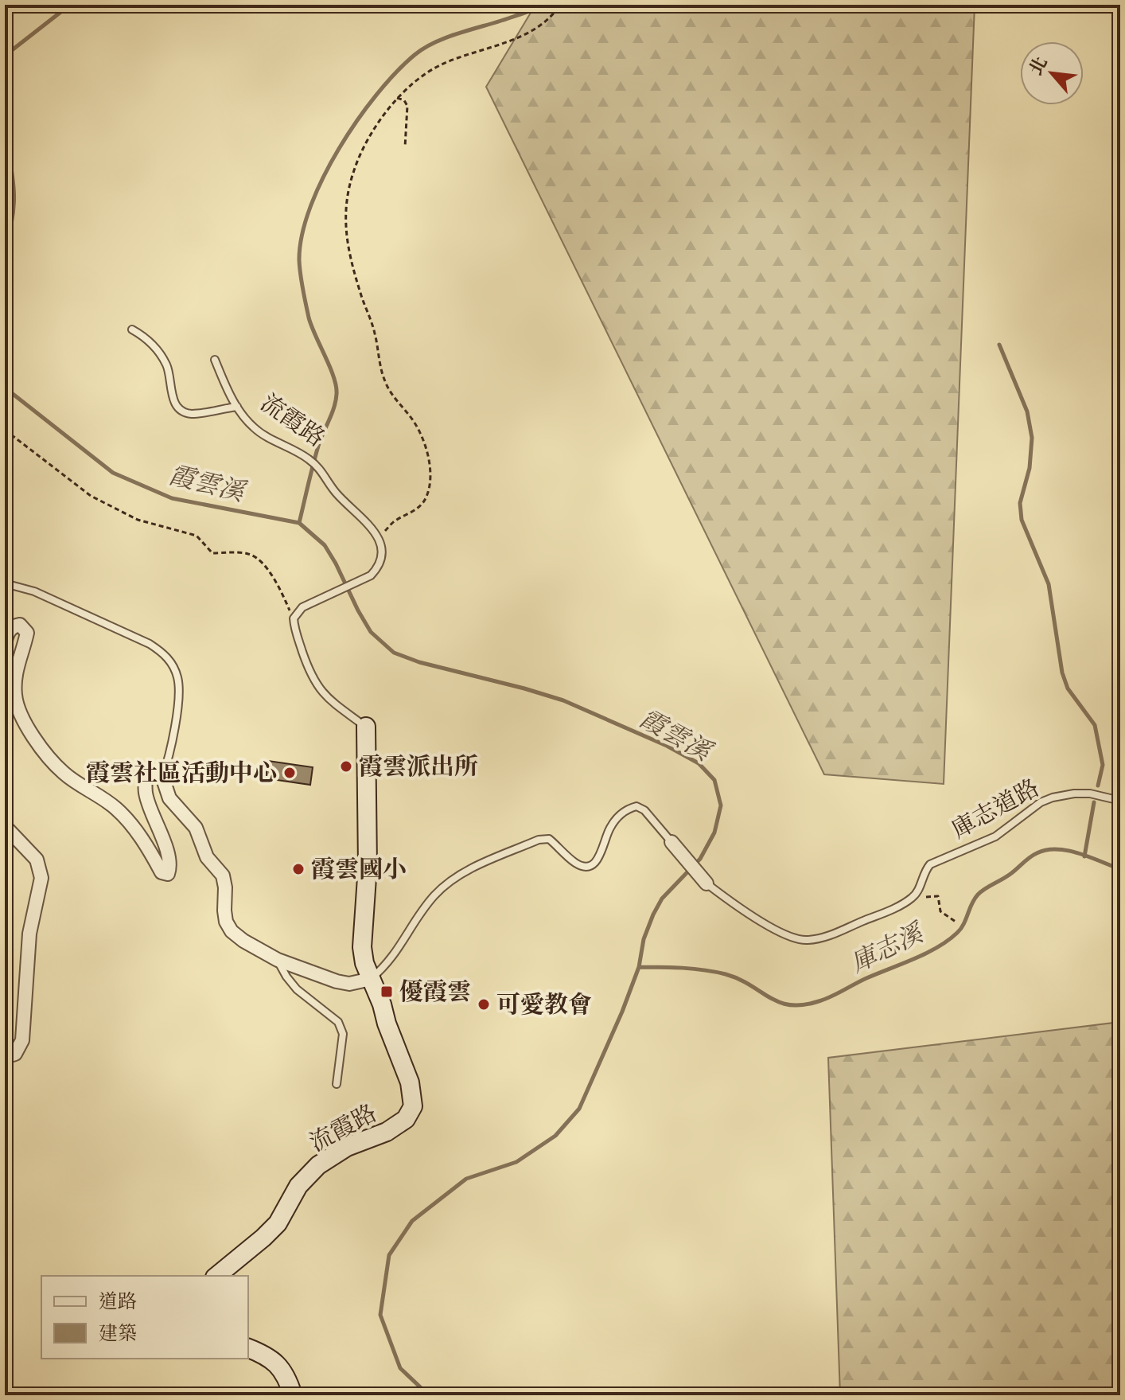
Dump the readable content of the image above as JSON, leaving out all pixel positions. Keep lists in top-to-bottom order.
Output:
{
  "streets": {
    "street": ["流霞路"],
    "lane": ["庫志道路"]
  },
  "water": ["霞雲溪", "庫志溪"],
  "places": {
    "other": [
      "霞雲派出所",
      "霞雲社區活動中心",
      "霞雲國小",
      "可愛教會"
    ],
    "transit": ["優霞雲"]
  },
  "legend": ["道路", "建築"],
  "north": "top left"
}
